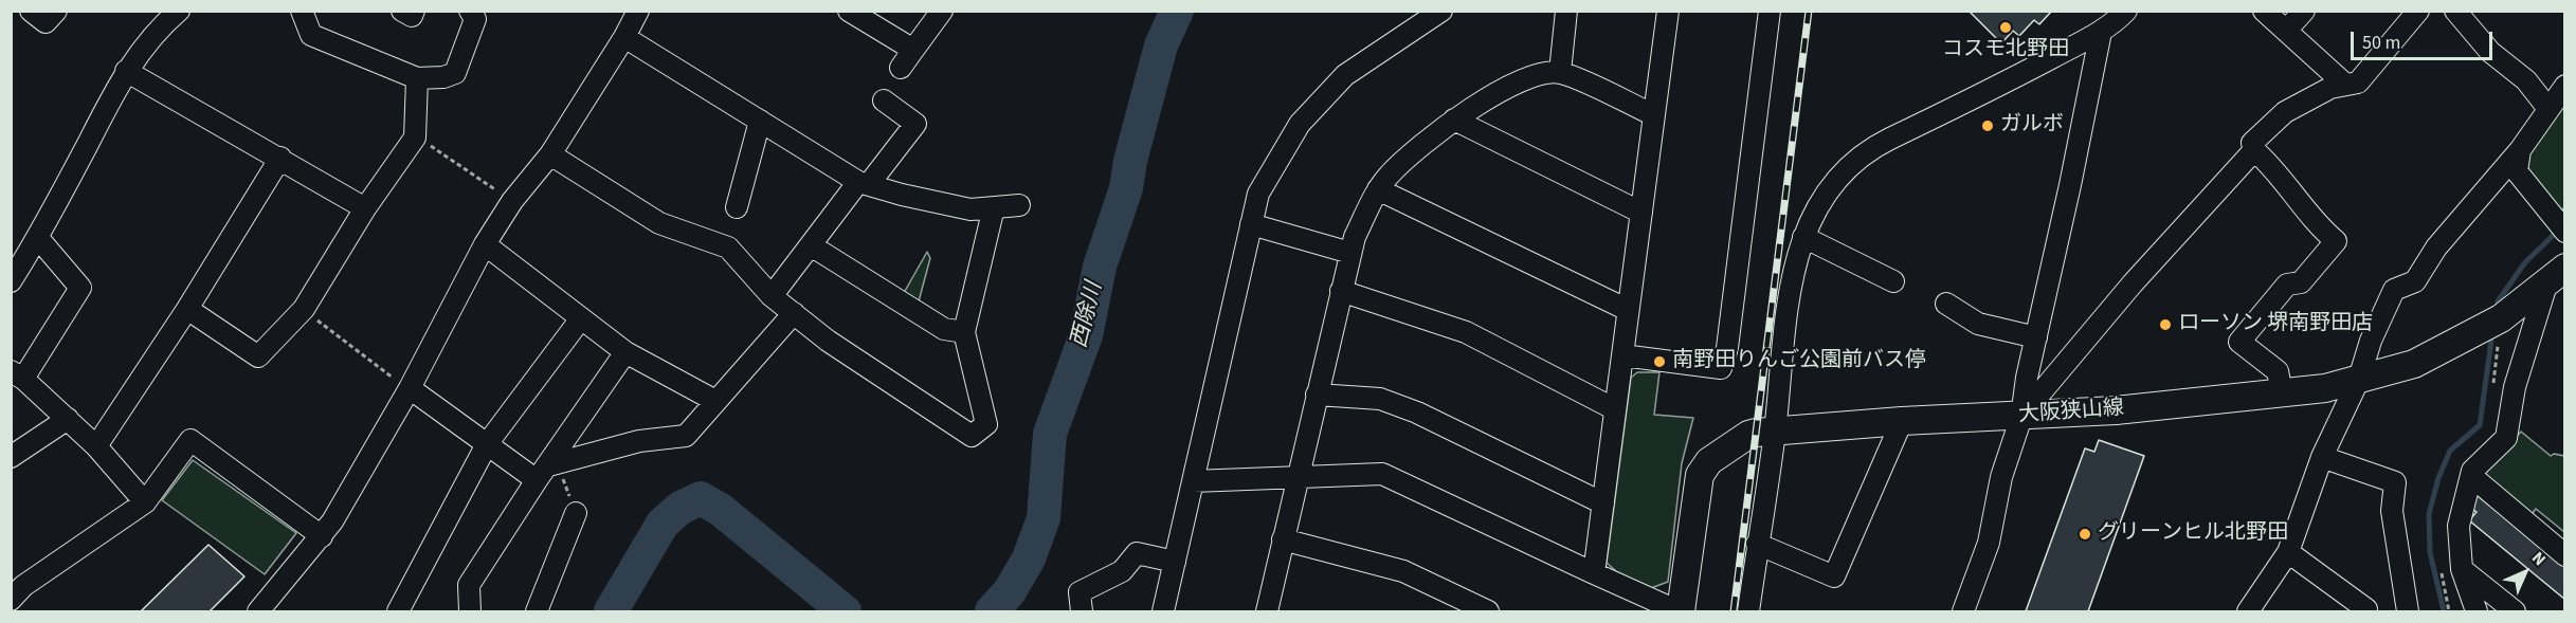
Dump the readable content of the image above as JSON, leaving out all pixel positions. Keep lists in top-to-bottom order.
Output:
{
  "streets": {
    "main road": ["大阪狭山線"]
  },
  "water": ["西除川"],
  "places": [
    "コスモ北野田",
    "ガルボ",
    "ローソン 堺南野田店",
    "南野田りんご公園前バス停",
    "グリーンヒル北野田"
  ],
  "scale_bar": "50 m",
  "north": "top right"
}
